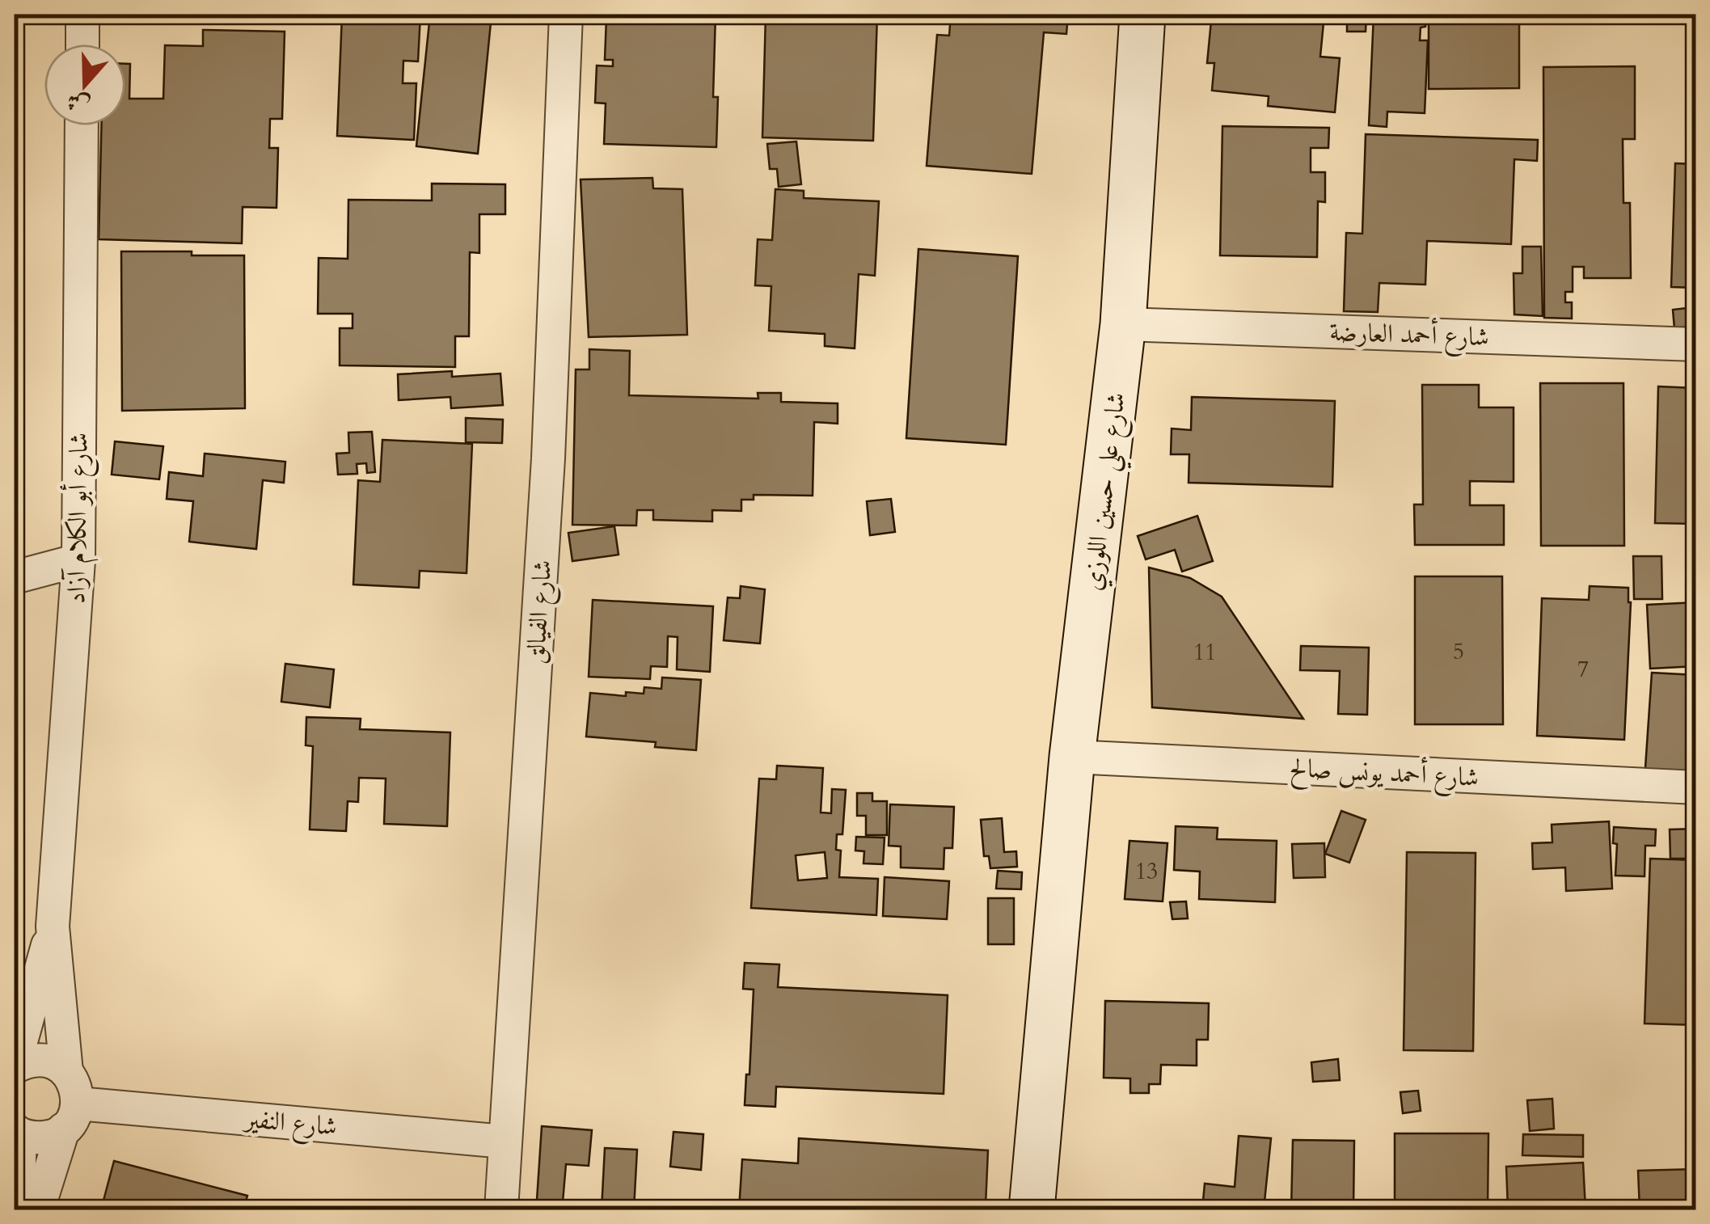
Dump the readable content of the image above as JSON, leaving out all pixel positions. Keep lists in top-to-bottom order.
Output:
{
  "streets": {
    "street": [
      "شارع أحمد العارضة",
      "شارع علي حسين اللوزي",
      "شارع أبو الكلام آزاد",
      "شارع الفيالق",
      "شارع أحمد يونس صالح",
      "شارع النفير"
    ]
  },
  "crossings": [
    ["شارع أحمد العارضة", "شارع علي حسين اللوزي"],
    ["شارع علي حسين اللوزي", "شارع أحمد يونس صالح"],
    ["شارع أبو الكلام آزاد", "شارع النفير"],
    ["شارع الفيالق", "شارع النفير"]
  ],
  "house_numbers": [
    "5",
    "11",
    "7",
    "13"
  ],
  "north": "bottom"
}
